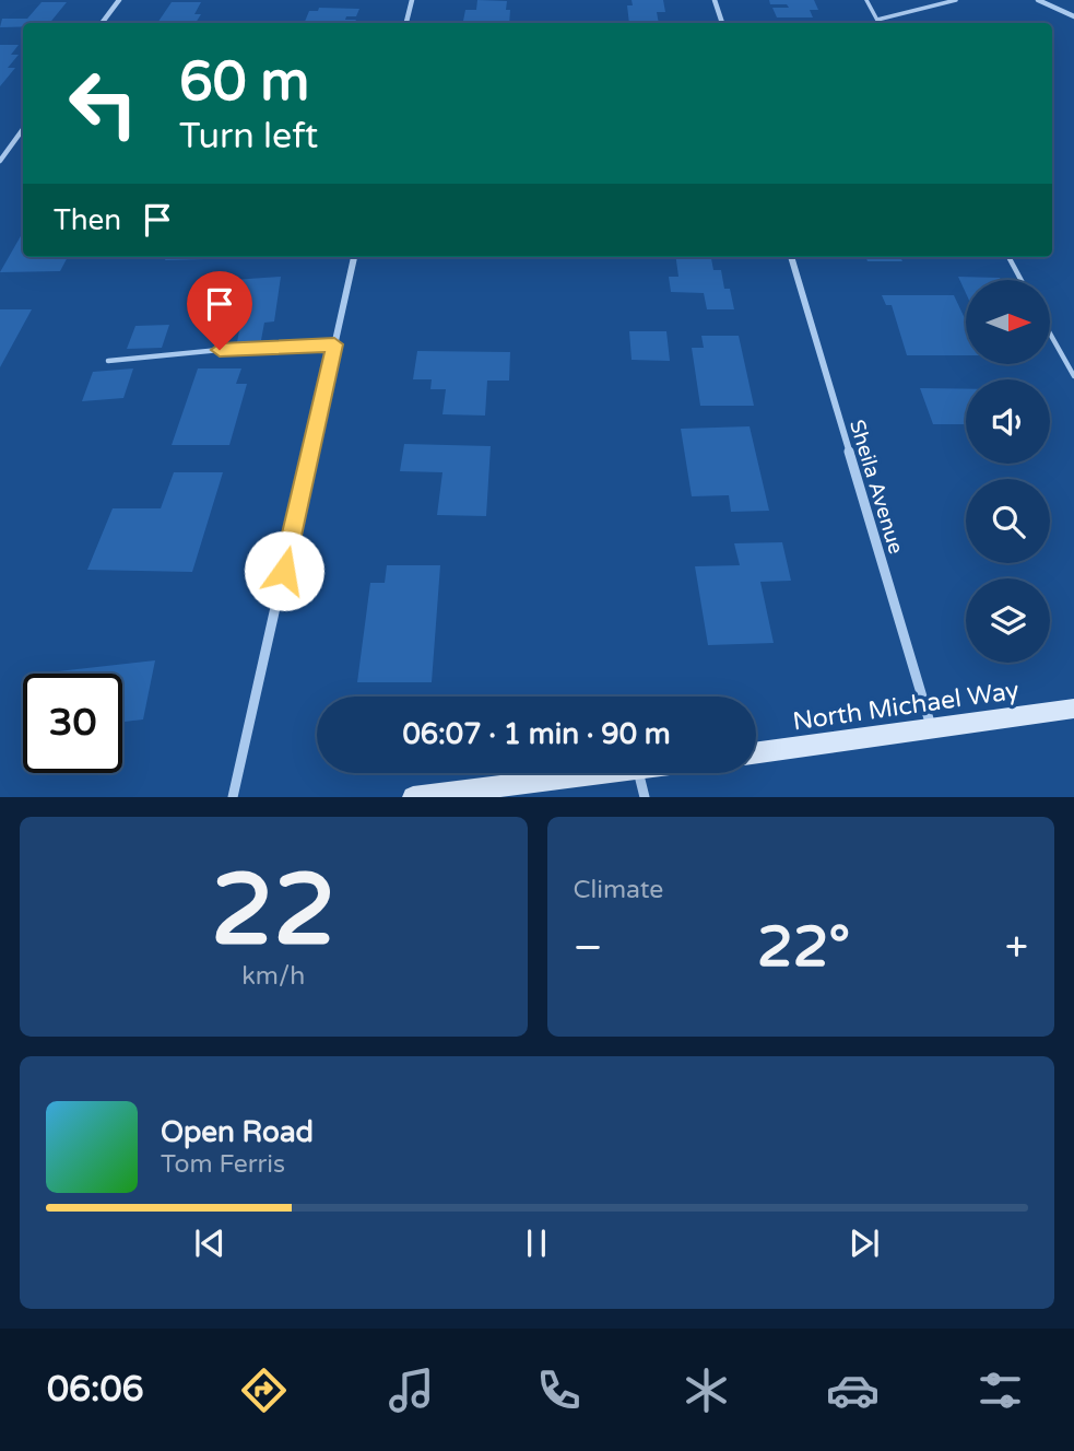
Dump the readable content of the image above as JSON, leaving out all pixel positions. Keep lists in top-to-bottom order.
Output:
{
  "streets": {
    "street": ["Sheila Avenue", "North Michael Way"]
  },
  "crossings": [
    ["Sheila Avenue", "North Michael Way"]
  ],
  "north": "right",
  "page": {
    "turn": ["60 m", "Turn left"],
    "then": "Then",
    "limit": "30",
    "trip": "06:07 · 1 min · 90 m",
    "tile": [
      ["22", "km/h"],
      "Climate"
    ],
    "heat": ["−", "22°", "+"],
    "song": ["Open Road", "Tom Ferris"],
    "tabs": "06:06"
  }
}
